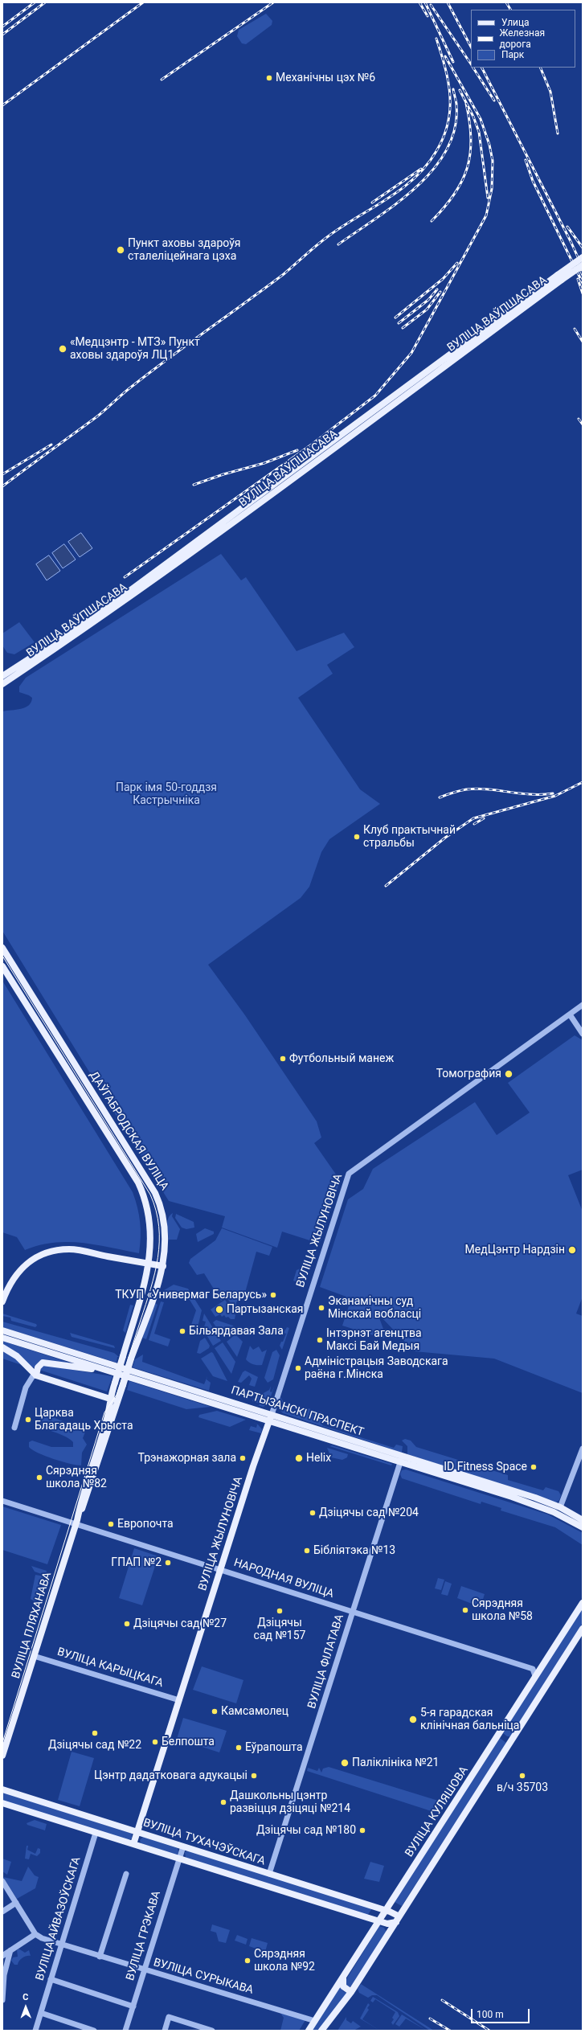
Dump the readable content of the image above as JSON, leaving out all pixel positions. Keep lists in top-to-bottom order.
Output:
{
  "streets": {
    "main road": [
      "ВУЛІЦА ВАЎПШАСАВА",
      "ДАЎГАБРОДСКАЯ ВУЛІЦА",
      "ВУЛІЦА ЖЫЛУНОВІЧА",
      "ПАРТЫЗАНСКІ ПРАСПЕКТ",
      "ВУЛІЦА ПЛЯХАНАВА",
      "ВУЛІЦА КУЛЯШОВА",
      "ВУЛІЦА ТУХАЧЭЎСКАГА"
    ],
    "street": [
      "НАРОДНАЯ ВУЛІЦА",
      "ВУЛІЦА ФІЛАТАВА",
      "ВУЛІЦА КАРЫЦКАГА",
      "ВУЛІЦА АЙВАЗОЎСКАГА",
      "ВУЛІЦА ГРЭКАВА",
      "ВУЛІЦА СУРЫКАВА"
    ]
  },
  "crossings": [
    ["ДАЎГАБРОДСКАЯ ВУЛІЦА", "ВУЛІЦА ПЛЯХАНАВА"],
    ["ВУЛІЦА ЖЫЛУНОВІЧА", "ПАРТЫЗАНСКІ ПРАСПЕКТ"],
    ["ВУЛІЦА ЖЫЛУНОВІЧА", "НАРОДНАЯ ВУЛІЦА"],
    ["ВУЛІЦА ЖЫЛУНОВІЧА", "ВУЛІЦА КАРЫЦКАГА"],
    ["ВУЛІЦА ЖЫЛУНОВІЧА", "ВУЛІЦА ТУХАЧЭЎСКАГА"],
    ["ПАРТЫЗАНСКІ ПРАСПЕКТ", "ВУЛІЦА ФІЛАТАВА"],
    ["НАРОДНАЯ ВУЛІЦА", "ВУЛІЦА ПЛЯХАНАВА"],
    ["НАРОДНАЯ ВУЛІЦА", "ВУЛІЦА ФІЛАТАВА"],
    ["НАРОДНАЯ ВУЛІЦА", "ВУЛІЦА КУЛЯШОВА"],
    ["ВУЛІЦА ПЛЯХАНАВА", "ВУЛІЦА КАРЫЦКАГА"],
    ["ВУЛІЦА ФІЛАТАВА", "ВУЛІЦА ТУХАЧЭЎСКАГА"],
    ["ВУЛІЦА КУЛЯШОВА", "ВУЛІЦА ТУХАЧЭЎСКАГА"],
    ["ВУЛІЦА КУЛЯШОВА", "ВУЛІЦА СУРЫКАВА"],
    ["ВУЛІЦА ТУХАЧЭЎСКАГА", "ВУЛІЦА АЙВАЗОЎСКАГА"],
    ["ВУЛІЦА ТУХАЧЭЎСКАГА", "ВУЛІЦА ГРЭКАВА"],
    ["ВУЛІЦА АЙВАЗОЎСКАГА", "ВУЛІЦА СУРЫКАВА"],
    ["ВУЛІЦА ГРЭКАВА", "ВУЛІЦА СУРЫКАВА"]
  ],
  "parks": ["Парк імя 50-годдзя Кастрычніка"],
  "places": [
    "Механічны цэх №6",
    "Пункт аховы здароўя сталеліцейнага цэха",
    "«Медцэнтр - МТЗ» Пункт аховы здароўя ЛЦ1",
    "Клуб практычнай стральбы",
    "Футбольный манеж",
    "Томография",
    "МедЦэнтр Нардзін",
    "ТКУП «Универмаг Беларусь»",
    "Эканамічны суд Мінскай вобласці",
    "Партызанская",
    "Більярдавая Зала",
    "Інтэрнэт агенцтва Максі Бай Медыя",
    "Адміністрацыя Заводскага раёна г.Мінска",
    "Царква Благадаць Хрыста",
    "Трэнажорная зала",
    "Helix",
    "ID Fitness Space",
    "Сярэдняя школа №82",
    "Дзіцячы сад №204",
    "Европочта",
    "Бібліятэка №13",
    "ГПАП №2",
    "Сярэдняя школа №58",
    "Дзіцячы сад №157",
    "Дзіцячы сад №27",
    "Камсамолец",
    "5-я гарадская клінічная бальніца",
    "Дзіцячы сад №22",
    "Белпошта",
    "Еўрапошта",
    "Паліклініка №21",
    "Цэнтр дадатковага адукацыі",
    "в/ч 35703",
    "Дашкольны цэнтр развіцця дзіцяці №214",
    "Дзіцячы сад №180",
    "Сярэдняя школа №92"
  ],
  "legend": ["Улица", "Железная дорога", "Парк"],
  "scale_bar": "100 m",
  "north": "top"
}
